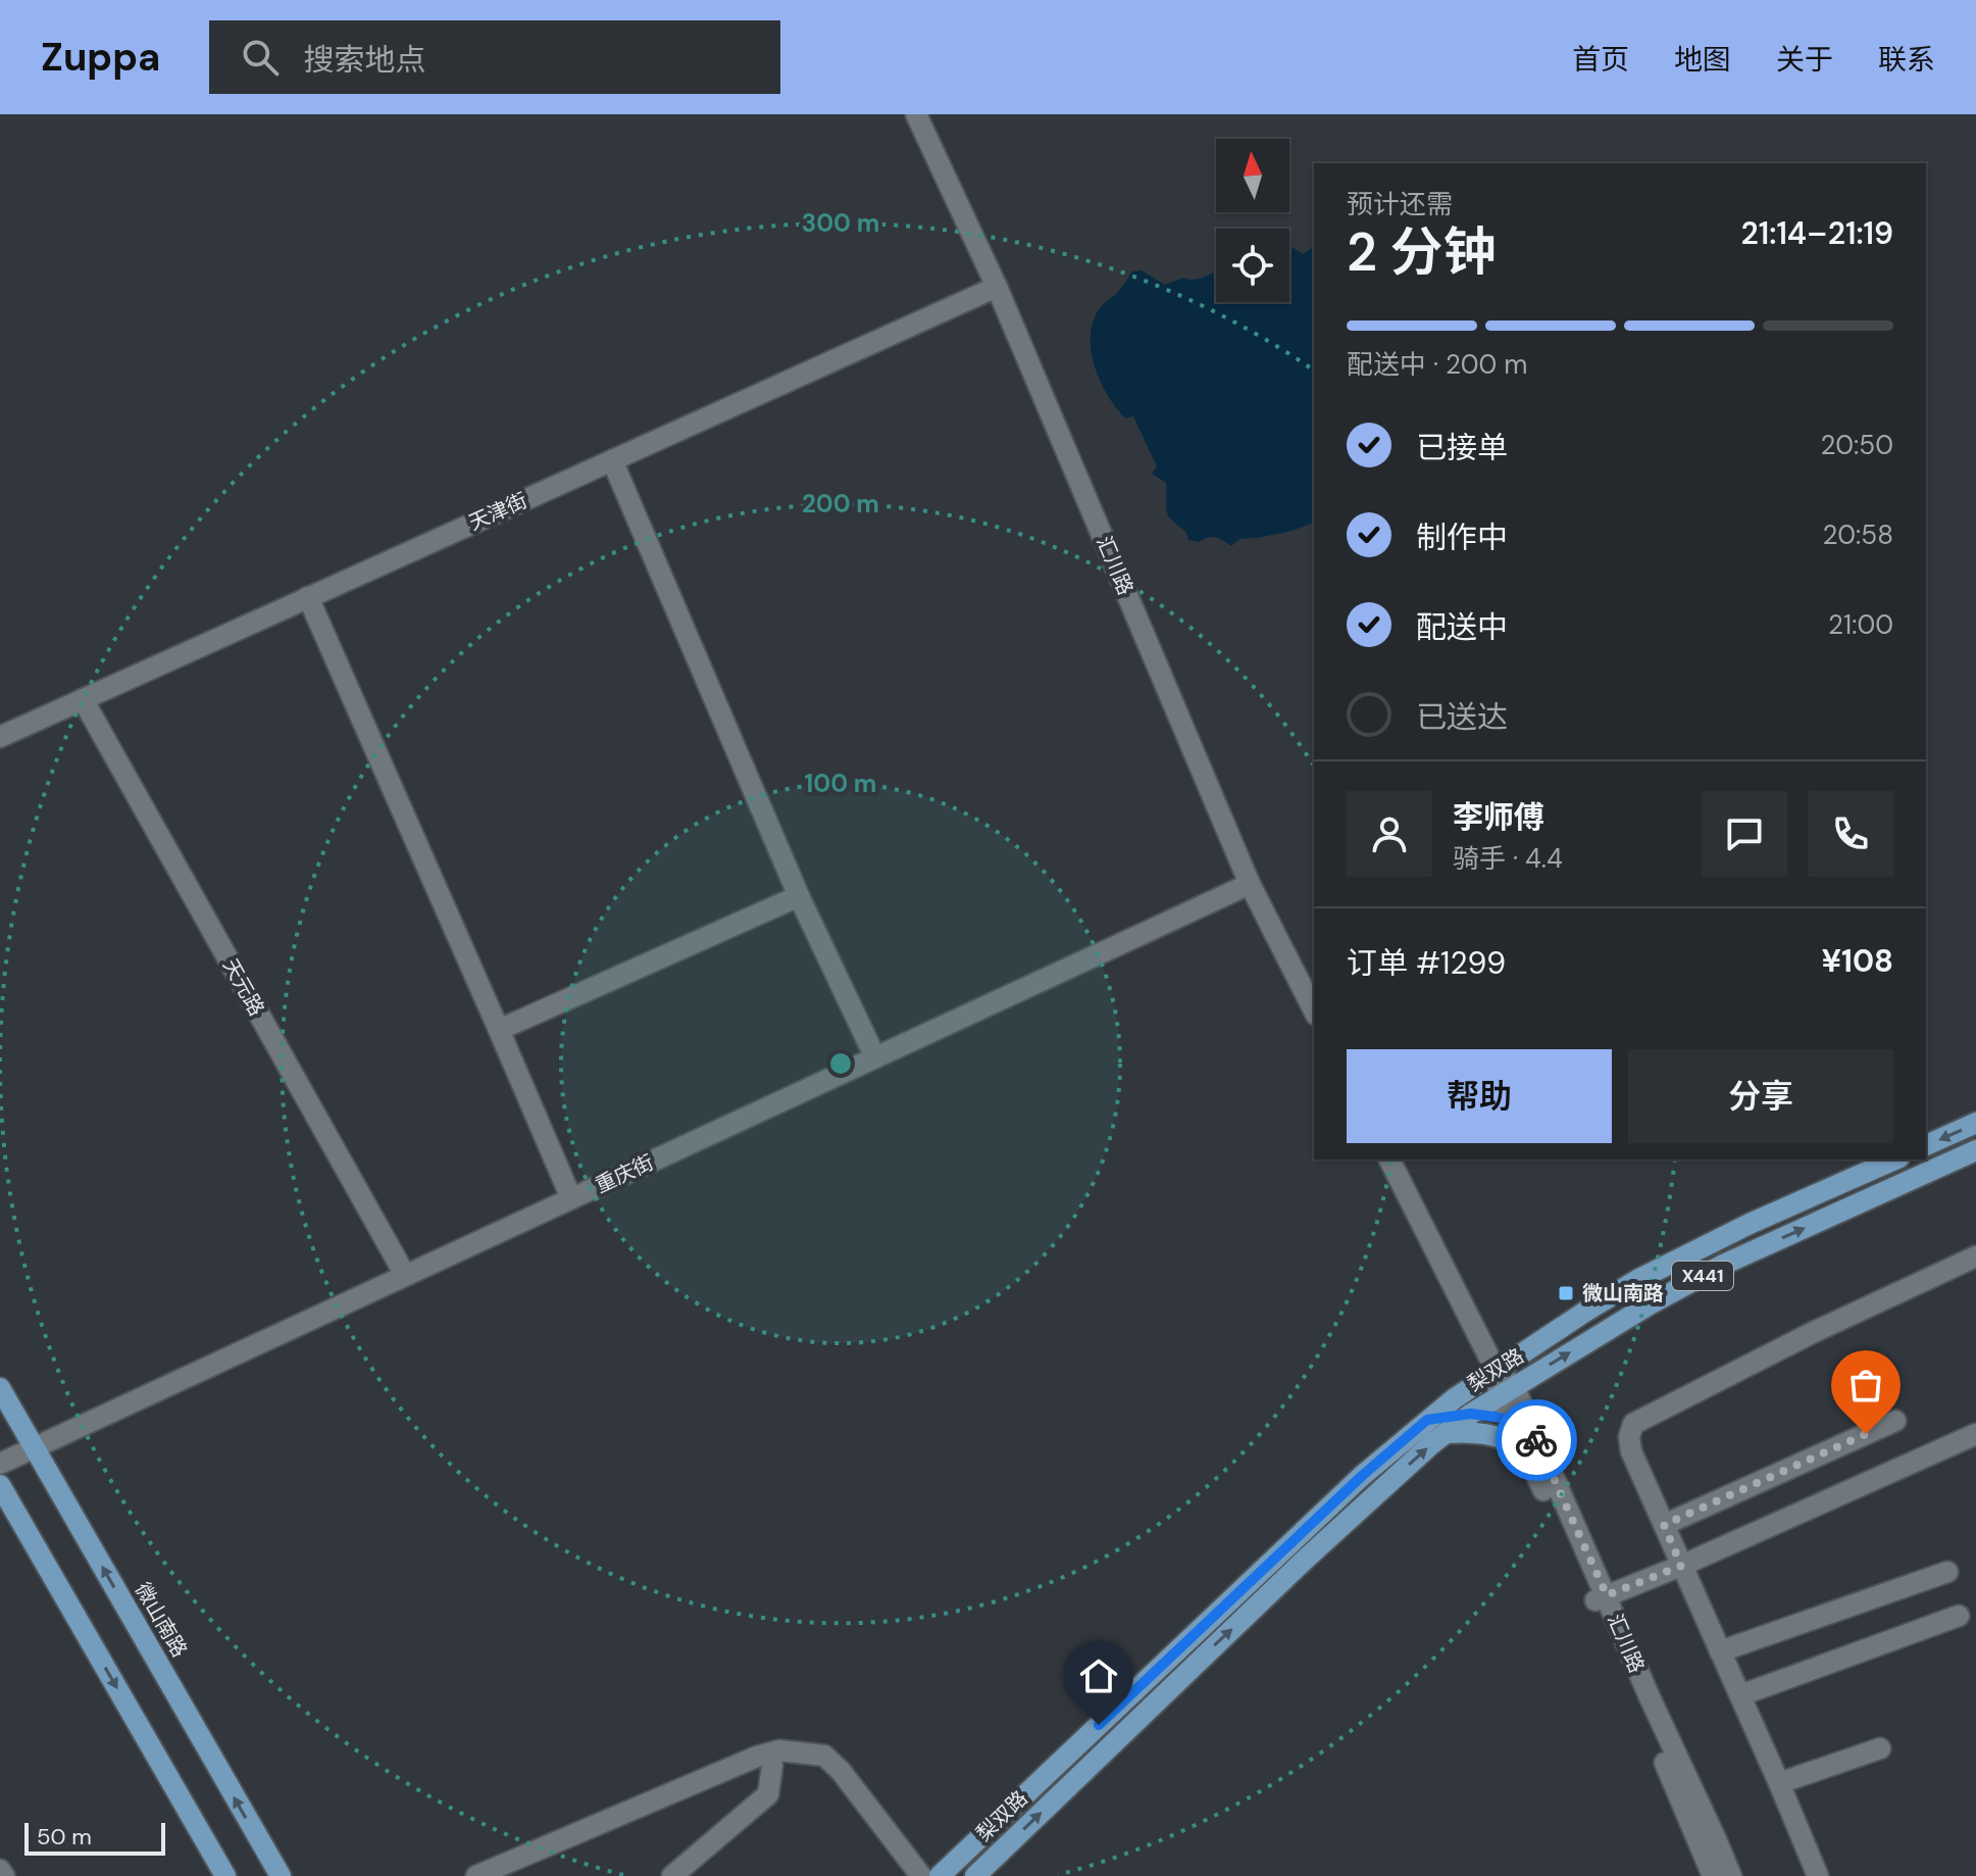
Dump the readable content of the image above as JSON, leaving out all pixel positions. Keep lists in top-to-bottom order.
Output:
{
  "streets": {
    "main road": ["X441", "梨双路", "微山南路"],
    "street": [
      "天津街",
      "汇川路",
      "天元路",
      "重庆街"
    ]
  },
  "crossings": [
    ["天津街", "汇川路"],
    ["天津街", "天元路"],
    ["汇川路", "重庆街"],
    ["汇川路", "梨双路"],
    ["天元路", "重庆街"],
    ["重庆街", "微山南路"]
  ],
  "places": {
    "transit": ["微山南路"]
  },
  "scale_bar": "50 m",
  "north": "top",
  "page": {
    "header": "Zuppa",
    "search": "搜索地点",
    "nav": [
      "首页",
      "地图",
      "关于",
      "联系"
    ],
    "heading": ["2 分钟", "预计还需", "21:14–21:19"],
    "panel": [
      "李师傅",
      "骑手 · 4.4",
      "订单 #1299",
      "¥108"
    ],
    "bar": "配送中 · 200 m",
    "list": [
      ["已接单", "20:50"],
      ["制作中", "20:58"],
      ["配送中", "21:00"],
      "已送达"
    ],
    "buttons": ["帮助", "分享"],
    "scale": "50 m"
  },
  "rings": ["300 m", "200 m", "100 m"]
}
